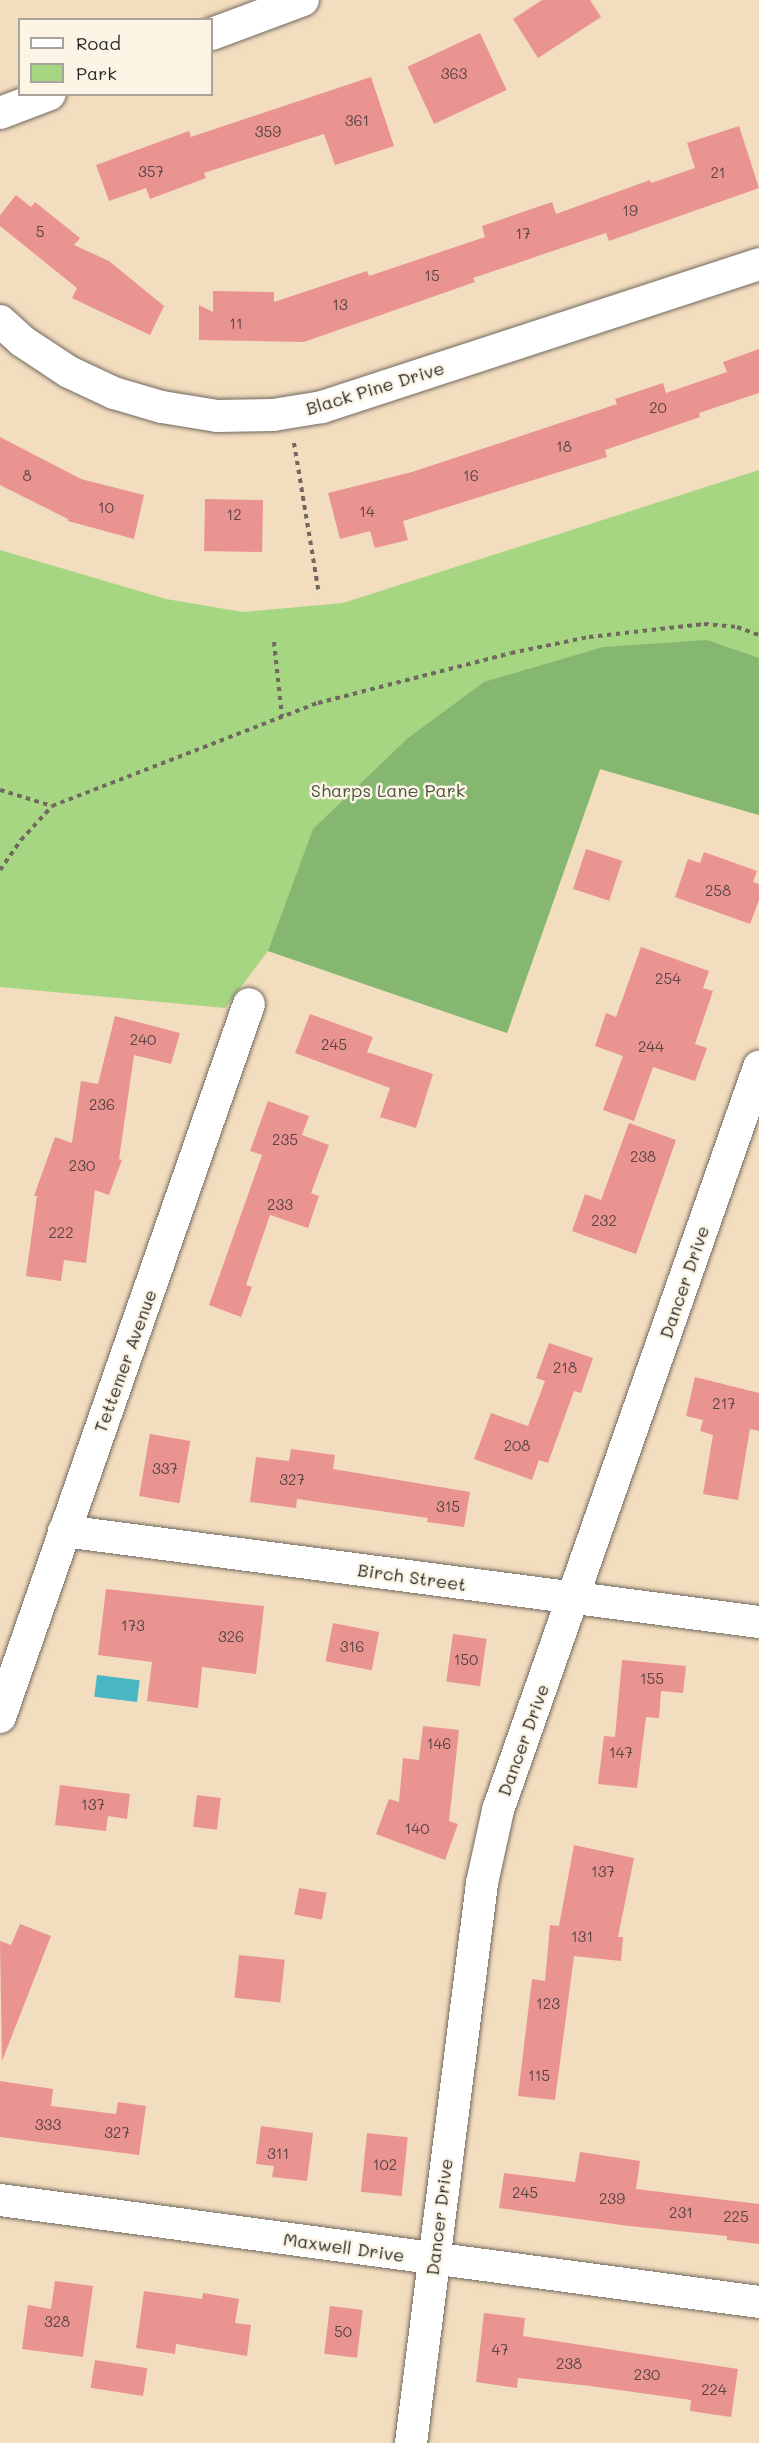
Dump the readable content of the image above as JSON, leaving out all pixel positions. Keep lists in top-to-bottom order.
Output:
{
  "streets": {
    "street": [
      "Black Pine Drive",
      "Dancer Drive",
      "Tettemer Avenue",
      "Birch Street",
      "Maxwell Drive"
    ]
  },
  "crossings": [
    ["Dancer Drive", "Birch Street"],
    ["Dancer Drive", "Maxwell Drive"],
    ["Tettemer Avenue", "Birch Street"]
  ],
  "parks": ["Sharps Lane Park"],
  "house_numbers": [
    "363",
    "361",
    "359",
    "357",
    "21",
    "19",
    "5",
    "17",
    "15",
    "13",
    "11",
    "20",
    "18",
    "8",
    "16",
    "10",
    "14",
    "12",
    "258",
    "254",
    "240",
    "245",
    "244",
    "236",
    "235",
    "238",
    "230",
    "233",
    "232",
    "222",
    "218",
    "217",
    "208",
    "337",
    "327",
    "315",
    "173",
    "326",
    "316",
    "150",
    "155",
    "146",
    "147",
    "137",
    "140",
    "137",
    "131",
    "123",
    "115",
    "333",
    "327",
    "311",
    "102",
    "245",
    "239",
    "231",
    "225",
    "328",
    "50",
    "47",
    "238",
    "230",
    "224"
  ],
  "legend": ["Road", "Park"]
}
